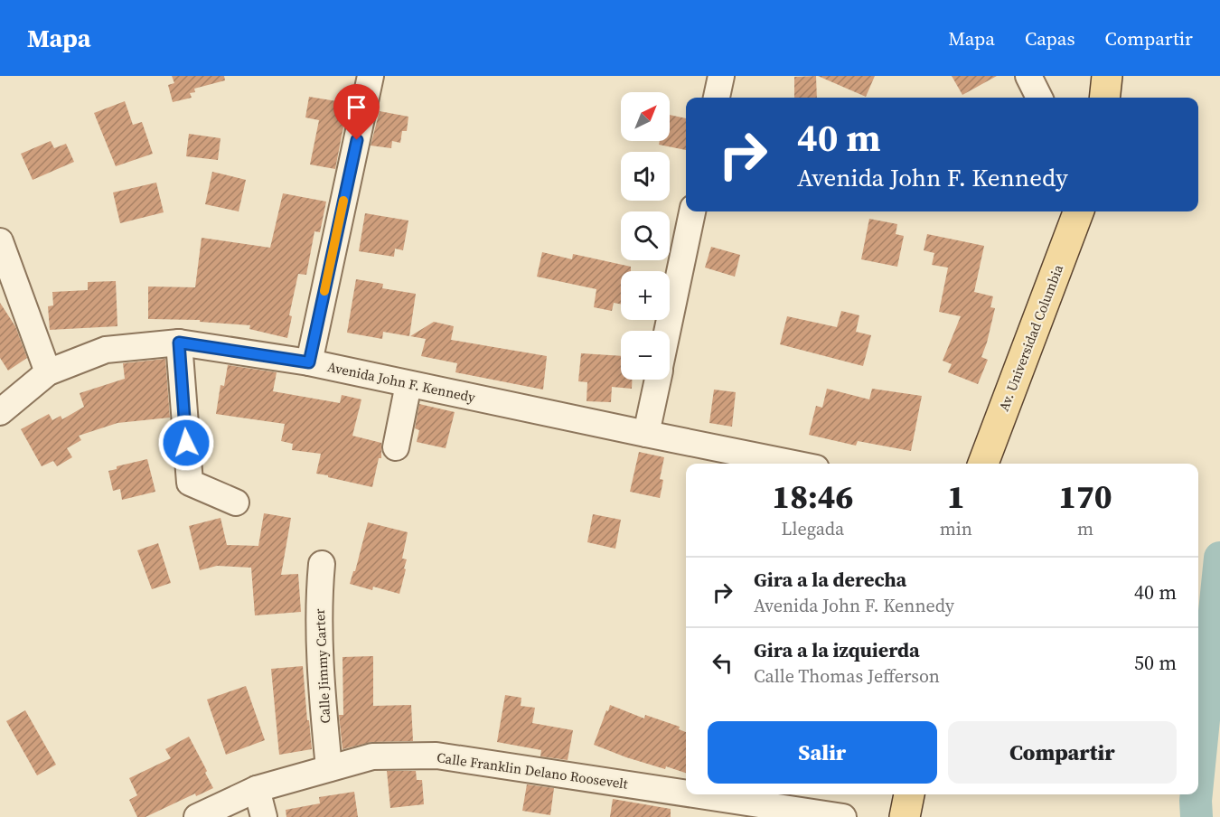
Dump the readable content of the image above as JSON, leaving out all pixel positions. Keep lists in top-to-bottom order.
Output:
{
  "streets": {
    "main road": ["Av. Universidad Columbia"],
    "street": ["Avenida John F. Kennedy", "Calle Jimmy Carter", "Calle Franklin Delano Roosevelt"]
  },
  "crossings": [
    ["Calle Jimmy Carter", "Calle Franklin Delano Roosevelt"]
  ],
  "north": "top right",
  "page": {
    "header": "Mapa",
    "nav": ["Mapa", "Capas", "Compartir"],
    "map_buttons": ["+", "−"],
    "turn": ["40 m", "Avenida John F. Kennedy"],
    "eta": [
      "18:46",
      "Llegada",
      "1",
      "min",
      "170",
      "m"
    ],
    "list": [
      {
        "name": "Gira a la derecha",
        "note": "Avenida John F. Kennedy",
        "value": "40 m"
      },
      {
        "name": "Gira a la izquierda",
        "note": "Calle Thomas Jefferson",
        "value": "50 m"
      }
    ],
    "buttons": ["Salir", "Compartir"]
  }
}
